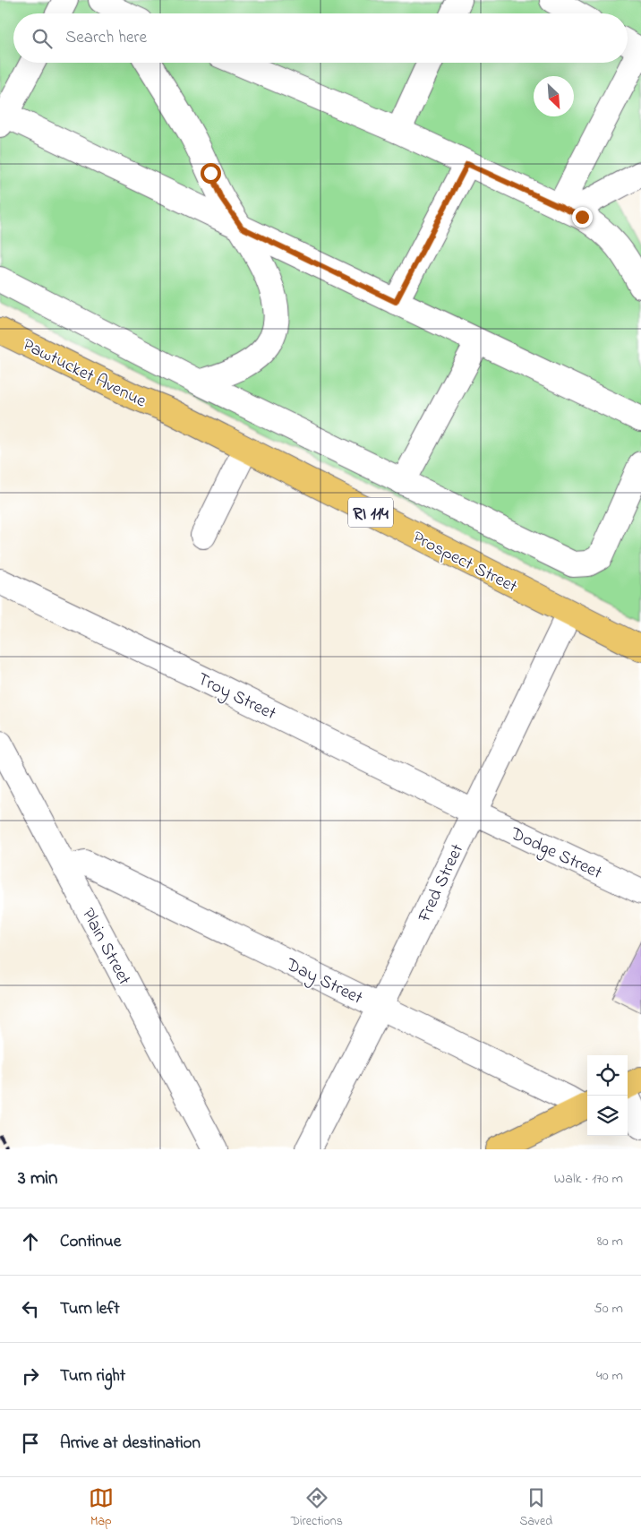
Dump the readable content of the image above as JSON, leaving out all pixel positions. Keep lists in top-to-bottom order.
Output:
{
  "streets": {
    "main road": ["Pawtucket Avenue", "RI 114", "Prospect Street"],
    "street": [
      "Troy Street",
      "Dodge Street",
      "Fred Street",
      "Plain Street",
      "Day Street"
    ]
  },
  "crossings": [
    ["Pawtucket Avenue", "Prospect Street"],
    ["Prospect Street", "Fred Street"],
    ["Troy Street", "Dodge Street"],
    ["Troy Street", "Fred Street"],
    ["Dodge Street", "Fred Street"],
    ["Fred Street", "Day Street"],
    ["Plain Street", "Day Street"]
  ],
  "north": "bottom right",
  "page": {
    "search": "Search here",
    "heading": ["3 min", "Walk · 170 m"],
    "list": [
      ["Continue", "80 m"],
      ["Turn left", "50 m"],
      ["Turn right", "40 m"],
      "Arrive at destination"
    ],
    "nav": ["Map", "Directions", "Saved"]
  }
}
